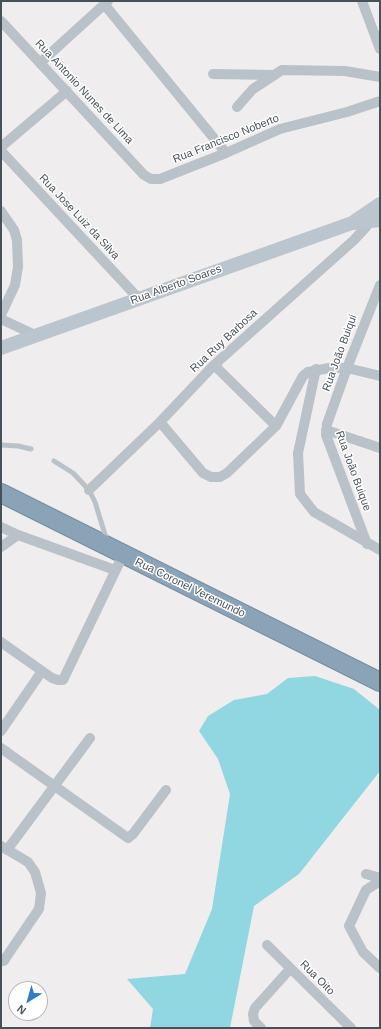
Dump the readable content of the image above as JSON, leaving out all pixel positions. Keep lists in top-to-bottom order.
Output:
{
  "streets": {
    "highway": ["Rua Coronel Veremundo"],
    "main road": ["Rua Alberto Soares"],
    "street": [
      "Rua Antonio Nunes de Lima",
      "Rua Francisco Noberto",
      "Rua Jose Luiz da Silva",
      "Rua Ruy Barbosa",
      "Rua João Buiqui",
      "Rua João Buique",
      "Rua Oito"
    ]
  },
  "crossings": [
    ["Rua Antonio Nunes de Lima", "Rua Francisco Noberto"],
    ["Rua Jose Luiz da Silva", "Rua Alberto Soares"],
    ["Rua Alberto Soares", "Rua Ruy Barbosa"],
    ["Rua João Buiqui", "Rua João Buique"]
  ],
  "north": "bottom left"
}
